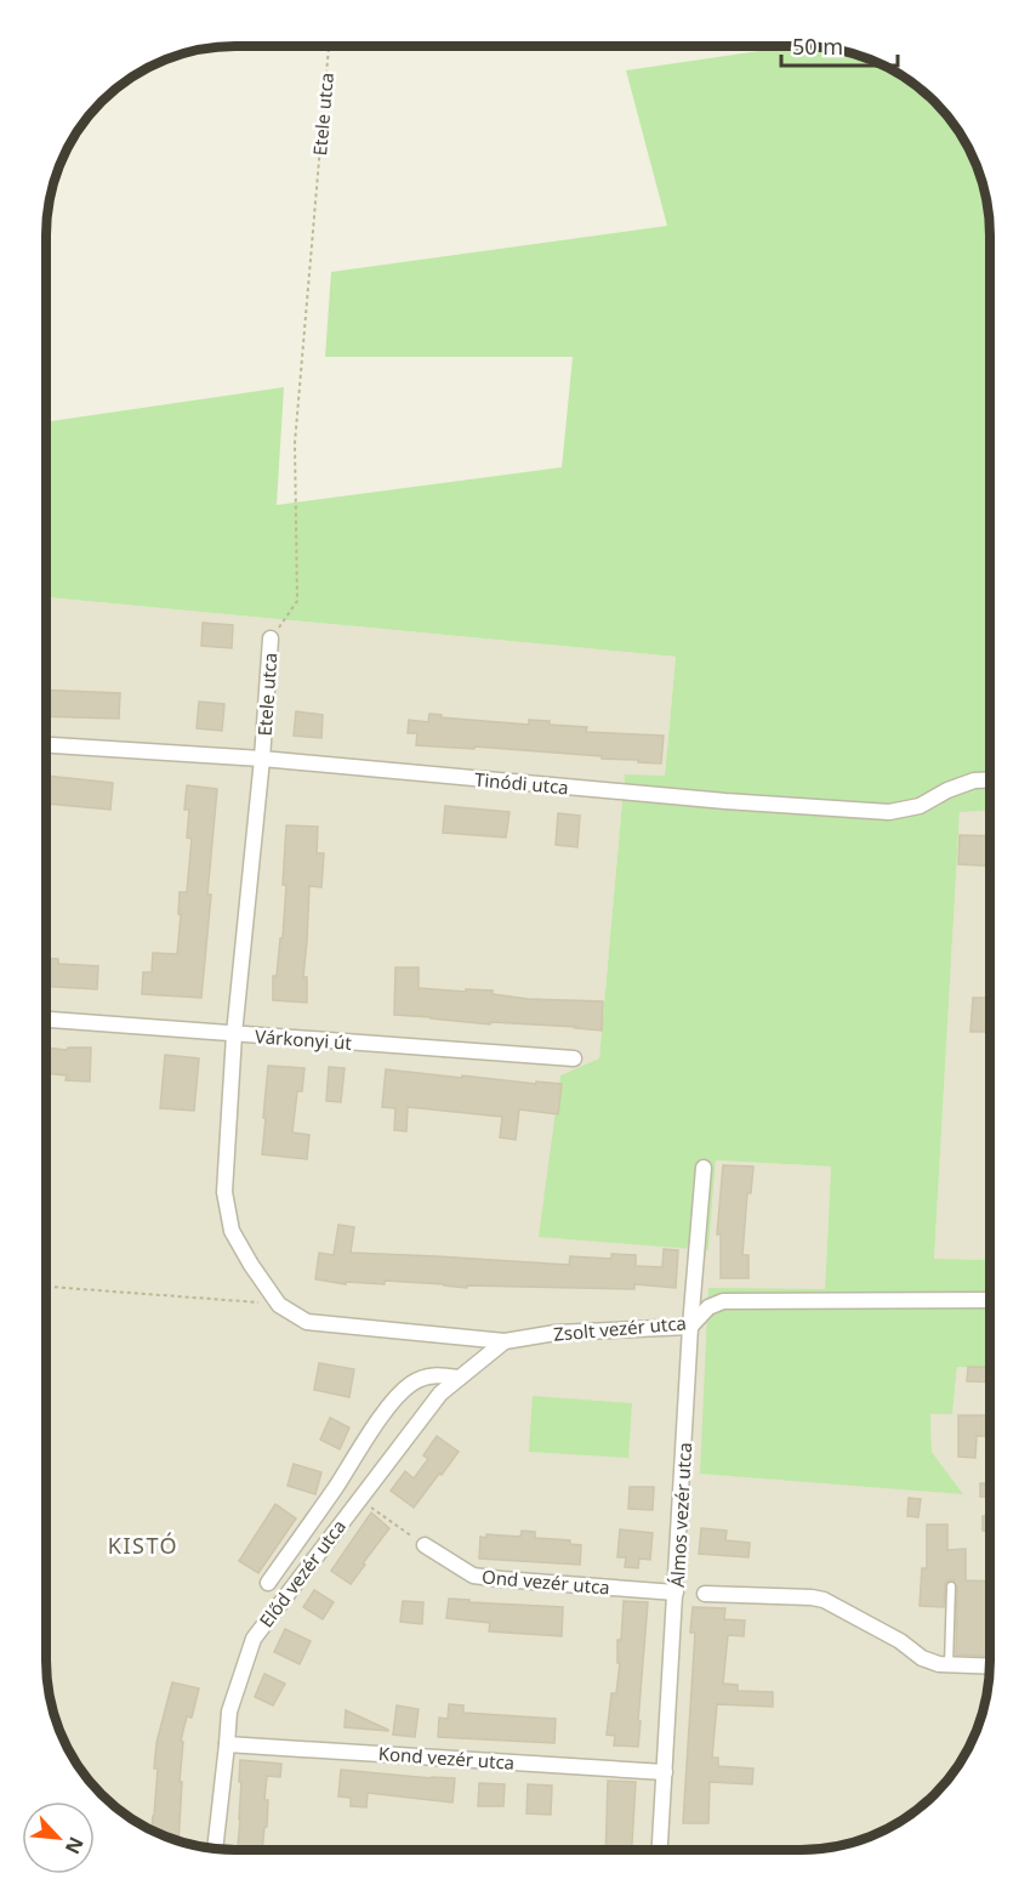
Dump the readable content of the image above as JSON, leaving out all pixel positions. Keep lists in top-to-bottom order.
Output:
{
  "streets": {
    "street": [
      "Etele utca",
      "Tinódi utca",
      "Várkonyi út",
      "Zsolt vezér utca",
      "Álmos vezér utca",
      "Előd vezér utca",
      "Ond vezér utca",
      "Kond vezér utca"
    ]
  },
  "crossings": [
    ["Etele utca", "Tinódi utca"],
    ["Etele utca", "Várkonyi út"],
    ["Etele utca", "Zsolt vezér utca"],
    ["Zsolt vezér utca", "Álmos vezér utca"],
    ["Zsolt vezér utca", "Előd vezér utca"],
    ["Álmos vezér utca", "Ond vezér utca"],
    ["Álmos vezér utca", "Kond vezér utca"],
    ["Előd vezér utca", "Kond vezér utca"]
  ],
  "districts": ["KISTÓ"],
  "scale_bar": "50 m",
  "north": "bottom right"
}
